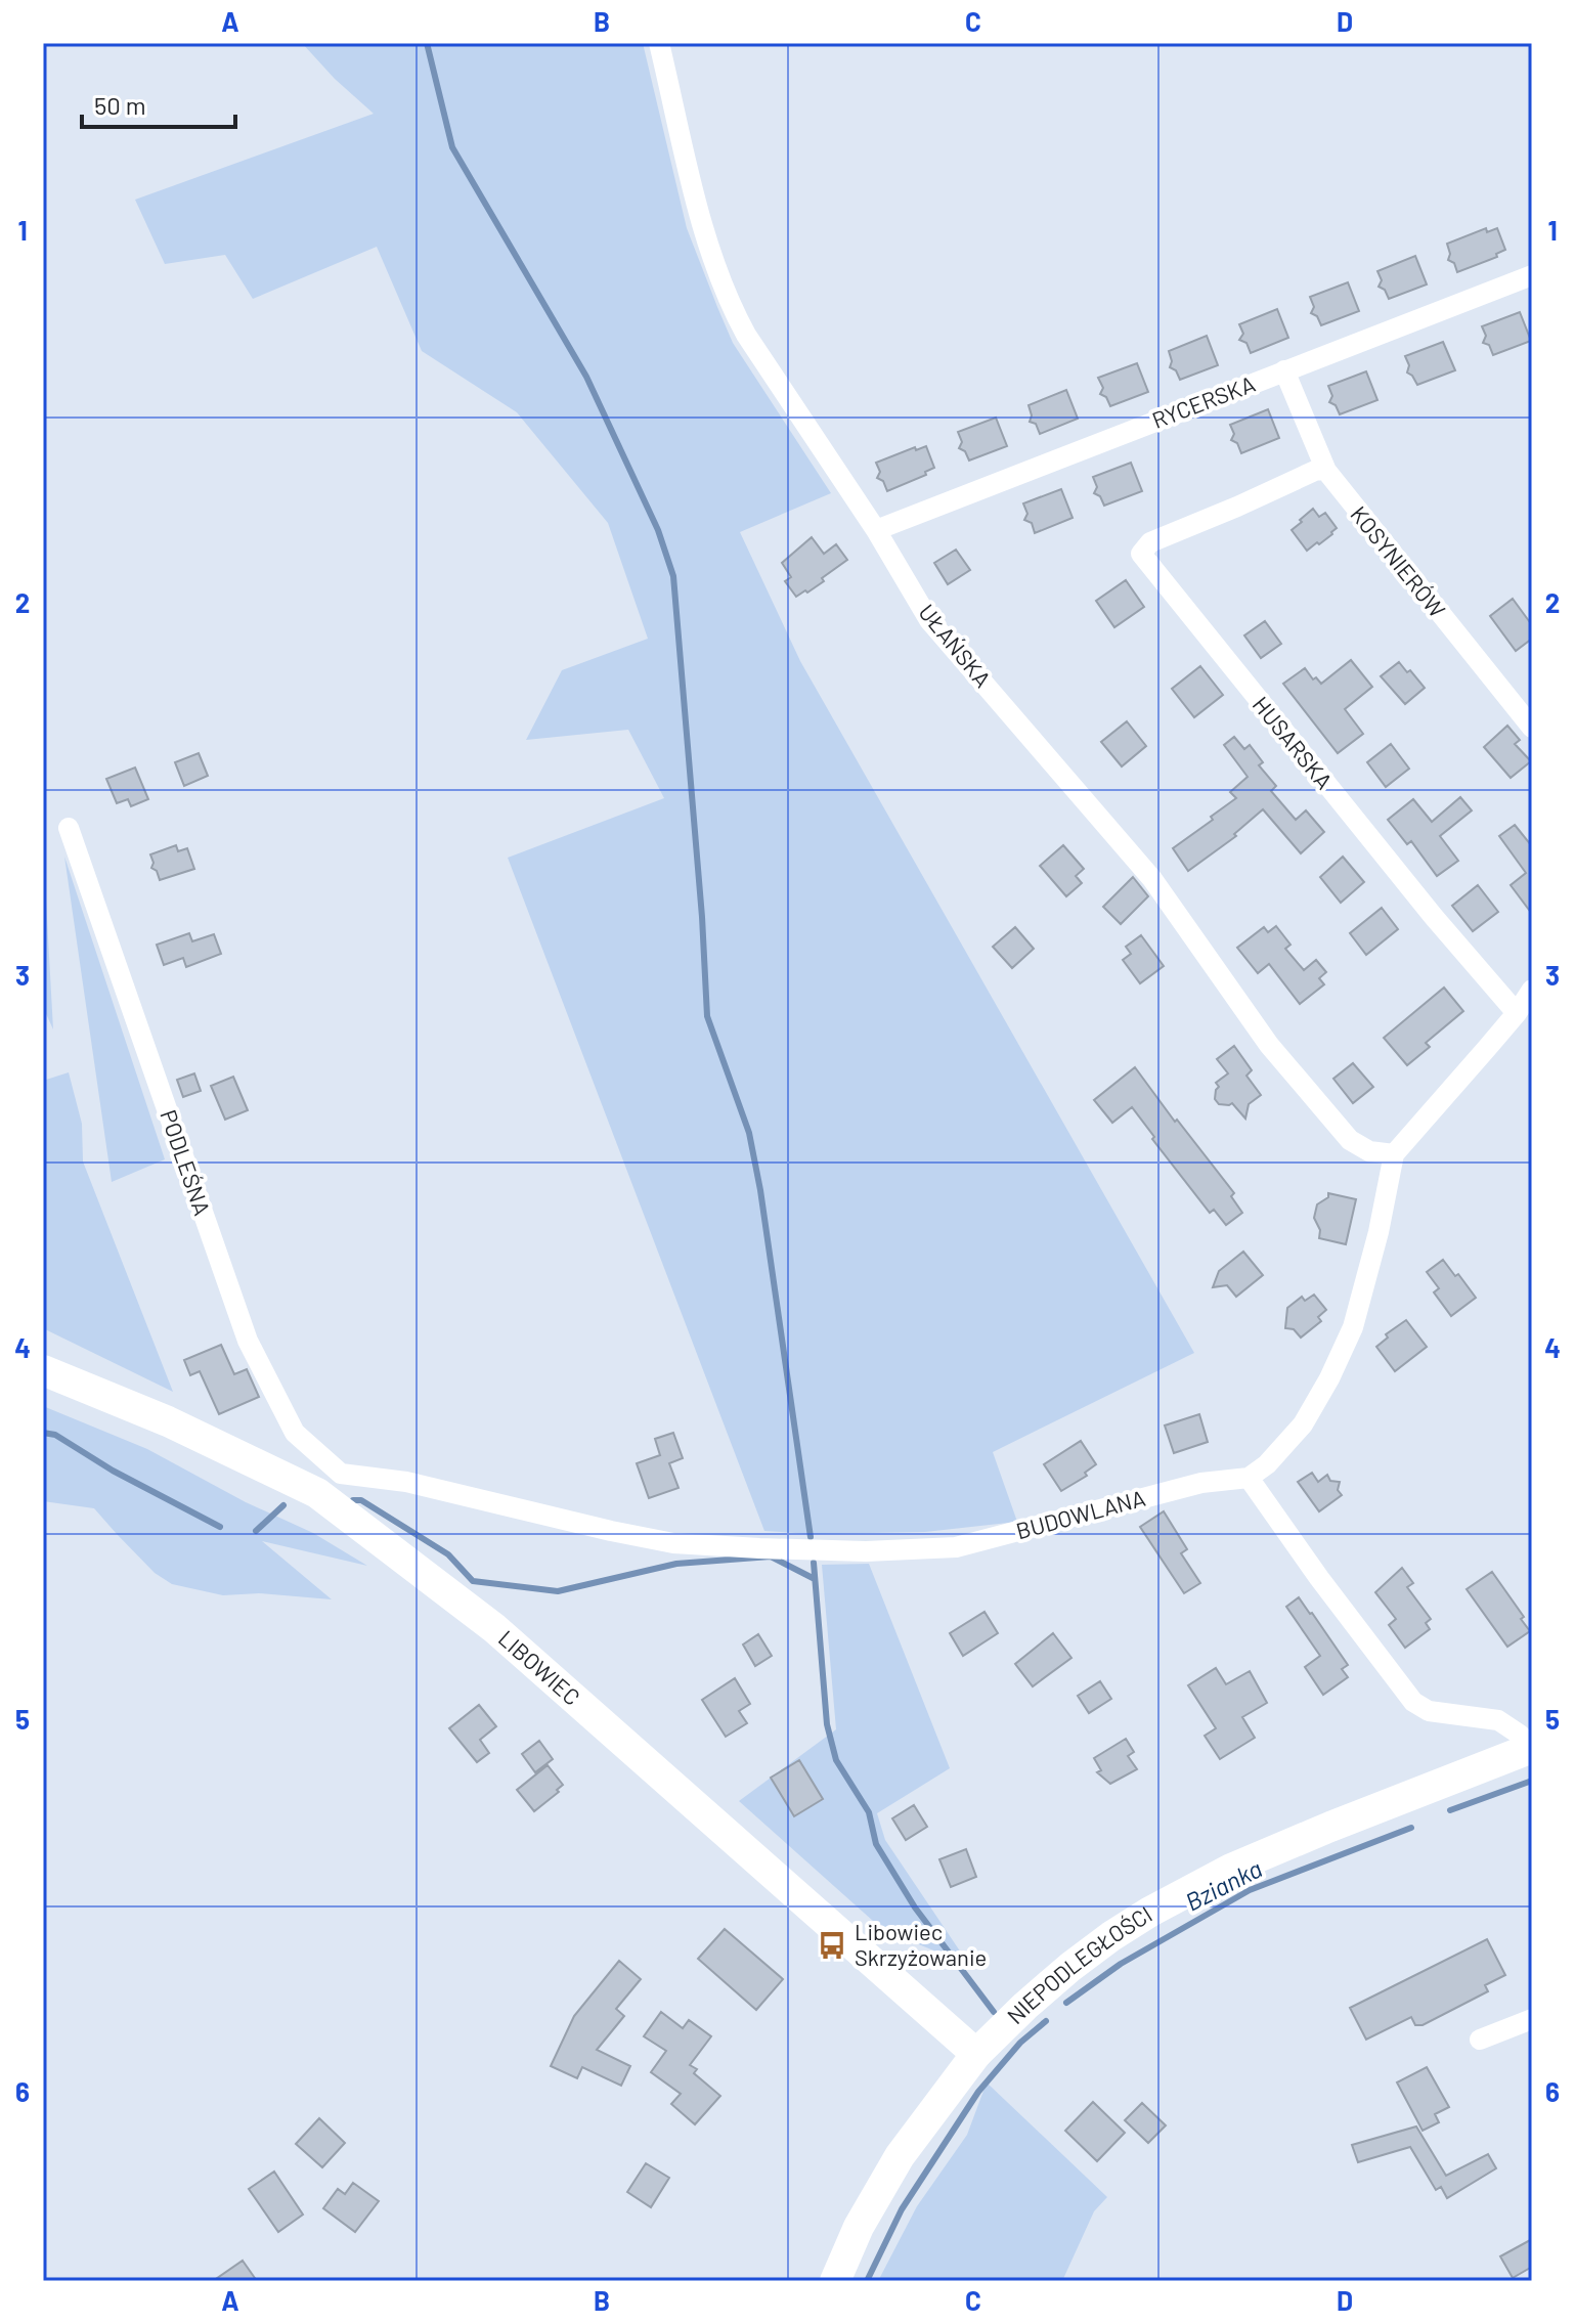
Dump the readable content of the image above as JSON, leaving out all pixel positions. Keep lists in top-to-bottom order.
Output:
{
  "streets": {
    "street": [
      "RYCERSKA",
      "KOSYNIERÓW",
      "UŁAŃSKA",
      "HUSARSKA",
      "PODLEŚNA",
      "BUDOWLANA",
      "LIBOWIEC",
      "NIEPODLEGŁOŚCI"
    ]
  },
  "crossings": [
    ["RYCERSKA", "KOSYNIERÓW"],
    ["RYCERSKA", "UŁAŃSKA"],
    ["KOSYNIERÓW", "HUSARSKA"],
    ["PODLEŚNA", "BUDOWLANA"],
    ["PODLEŚNA", "LIBOWIEC"],
    ["BUDOWLANA", "LIBOWIEC"],
    ["LIBOWIEC", "NIEPODLEGŁOŚCI"]
  ],
  "water": ["Bzianka"],
  "places": {
    "bus stop": ["Libowiec Skrzyżowanie"]
  },
  "scale_bar": "50 m",
  "grid": {
    "columns": [
      "A",
      "B",
      "C",
      "D"
    ],
    "rows": [
      "1",
      "2",
      "3",
      "4",
      "5",
      "6"
    ]
  }
}
